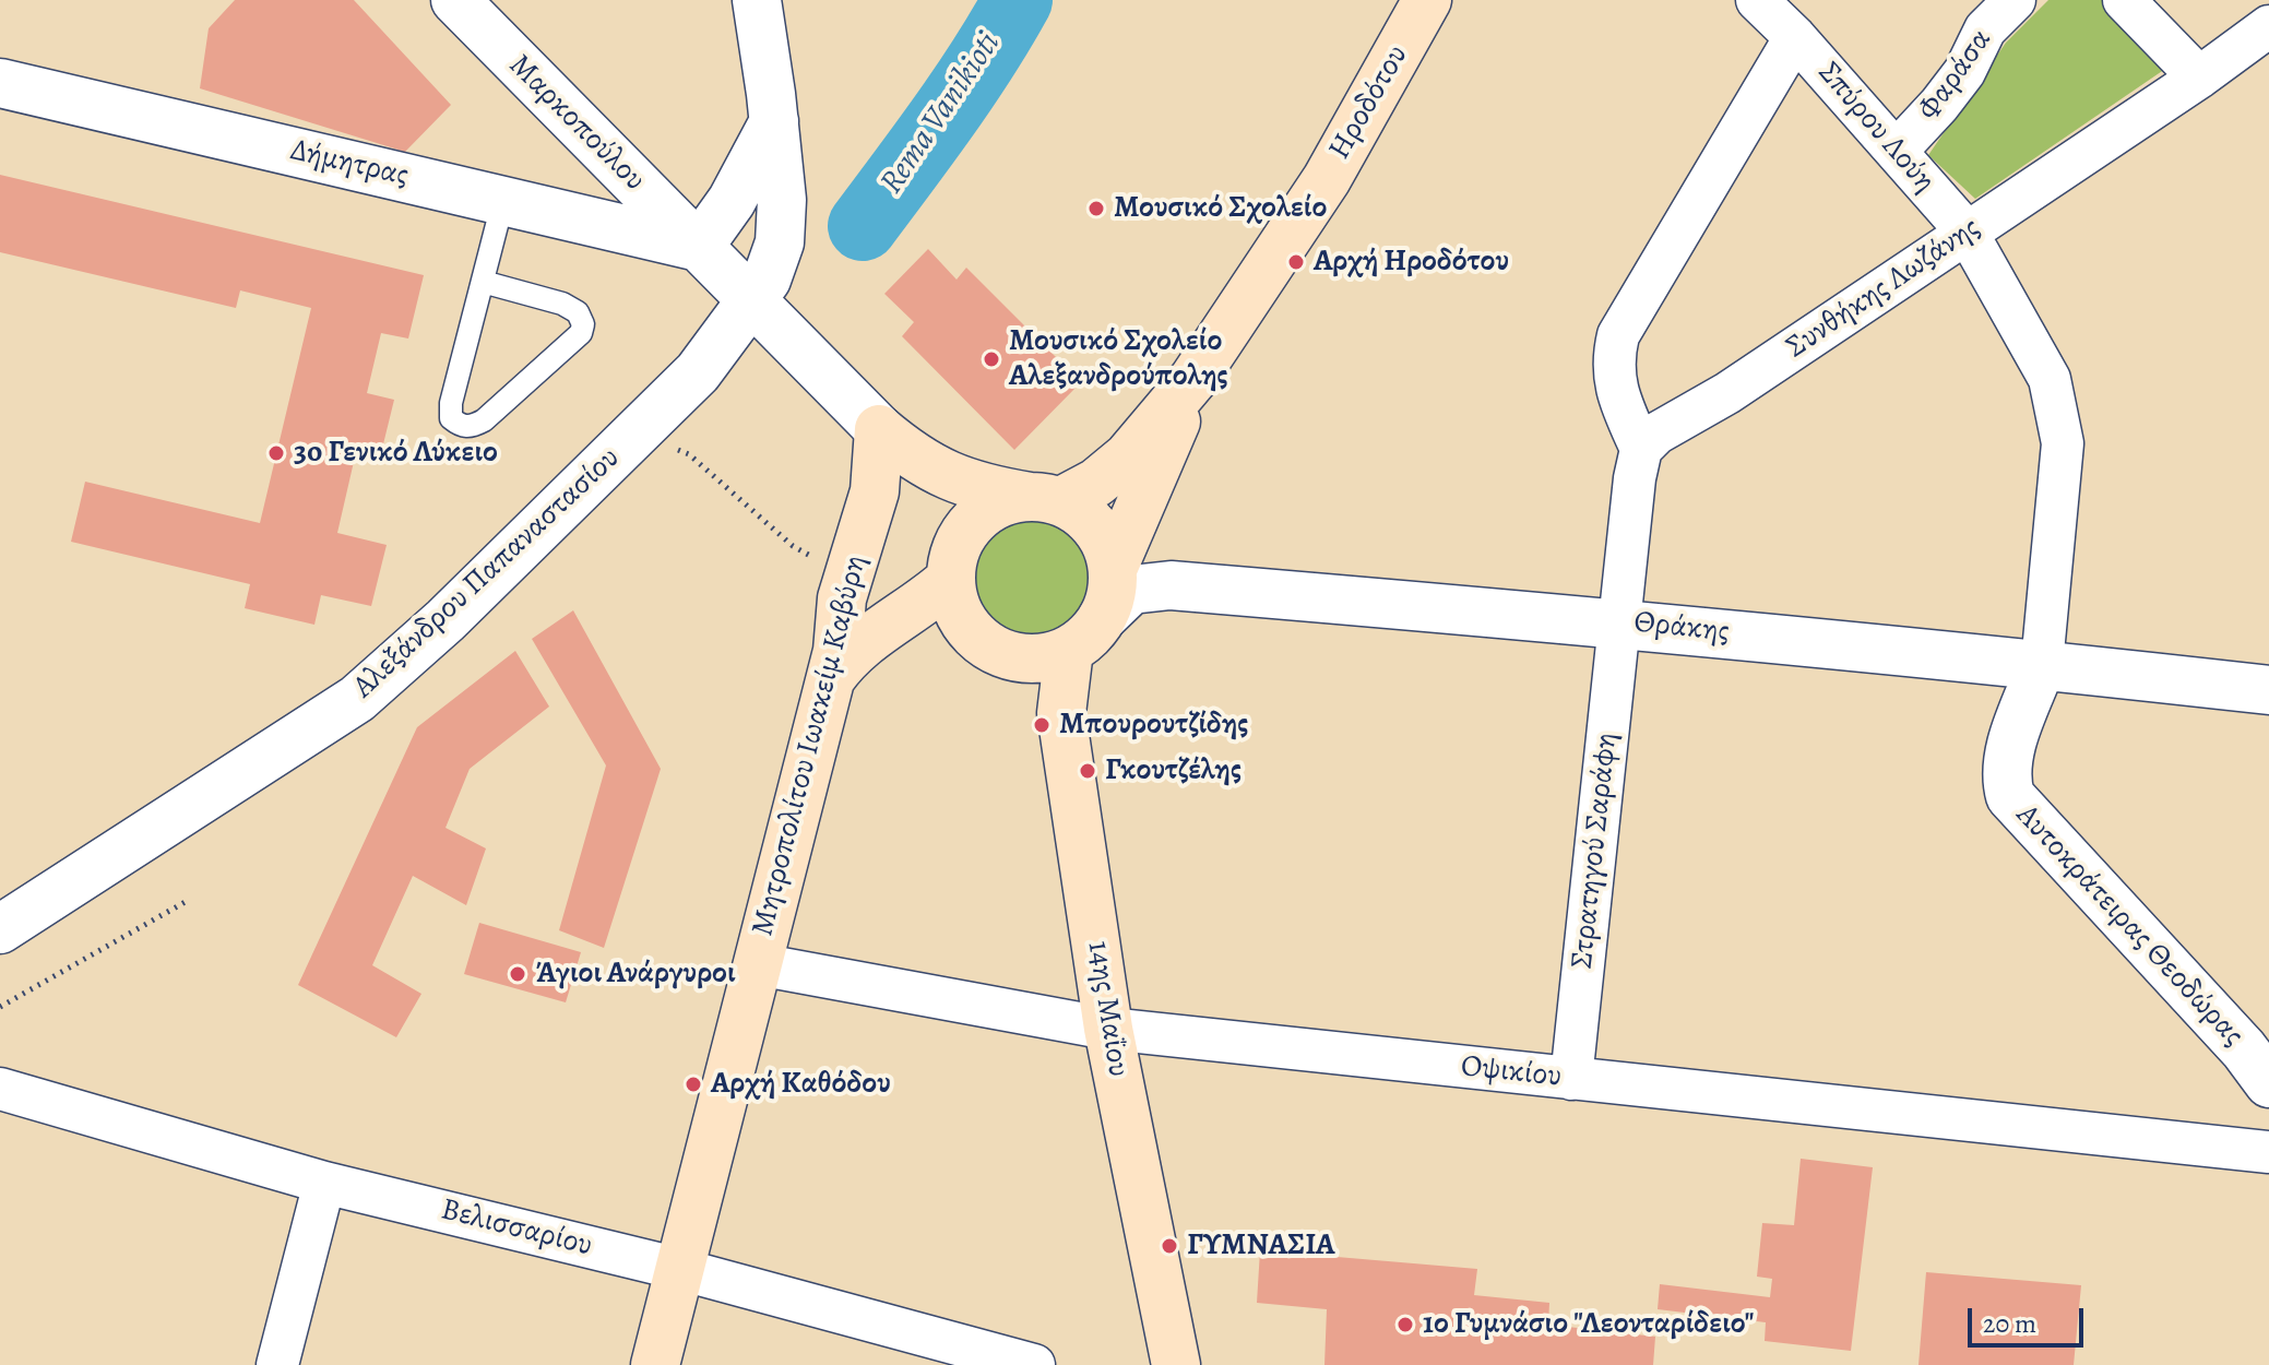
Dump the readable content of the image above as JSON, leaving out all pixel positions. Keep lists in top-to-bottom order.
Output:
{
  "streets": {
    "main road": ["Ηροδότου", "Μητροπολίτου Ιωακείμ Καβύρη", "14ης Μαΐου"],
    "street": [
      "Φαράσα",
      "Μαρκοπούλου",
      "Σπύρου Λούη",
      "Δήμητρας",
      "Συνθήκης Λωζάνης",
      "Αλεξάνδρου Παπαναστασίου",
      "Θράκης",
      "Στρατηγού Σαράφη",
      "Αυτοκράτειρας Θεοδώρας",
      "Οψικίου",
      "Βελισσαρίου"
    ]
  },
  "crossings": [
    ["Φαράσα", "Σπύρου Λούη"],
    ["Ηροδότου", "Θράκης"],
    ["Ηροδότου", "14ης Μαΐου"],
    ["Μαρκοπούλου", "Δήμητρας"],
    ["Μαρκοπούλου", "Αλεξάνδρου Παπαναστασίου"],
    ["Μαρκοπούλου", "Μητροπολίτου Ιωακείμ Καβύρη"],
    ["Σπύρου Λούη", "Συνθήκης Λωζάνης"],
    ["Σπύρου Λούη", "Θράκης"],
    ["Σπύρου Λούη", "Αυτοκράτειρας Θεοδώρας"],
    ["Θράκης", "Στρατηγού Σαράφη"],
    ["Θράκης", "Αυτοκράτειρας Θεοδώρας"],
    ["Θράκης", "14ης Μαΐου"],
    ["Μητροπολίτου Ιωακείμ Καβύρη", "Οψικίου"],
    ["Μητροπολίτου Ιωακείμ Καβύρη", "Βελισσαρίου"],
    ["Στρατηγού Σαράφη", "Οψικίου"],
    ["14ης Μαΐου", "Οψικίου"]
  ],
  "water": ["Rema Vanikioti"],
  "places": [
    "Μουσικό Σχολείο",
    "Αρχή Ηροδότου",
    "Μουσικό Σχολείο Αλεξανδρούπολης",
    "3o Γενικό Λύκειο",
    "Μπουρουτζίδης",
    "Γκουτζέλης",
    "Άγιοι Ανάργυροι",
    "Αρχή Καθόδου",
    "ΓΥΜΝΑΣΙΑ",
    "1ο Γυμνάσιο \"Λεονταρίδειο\""
  ],
  "scale_bar": "20 m"
}
